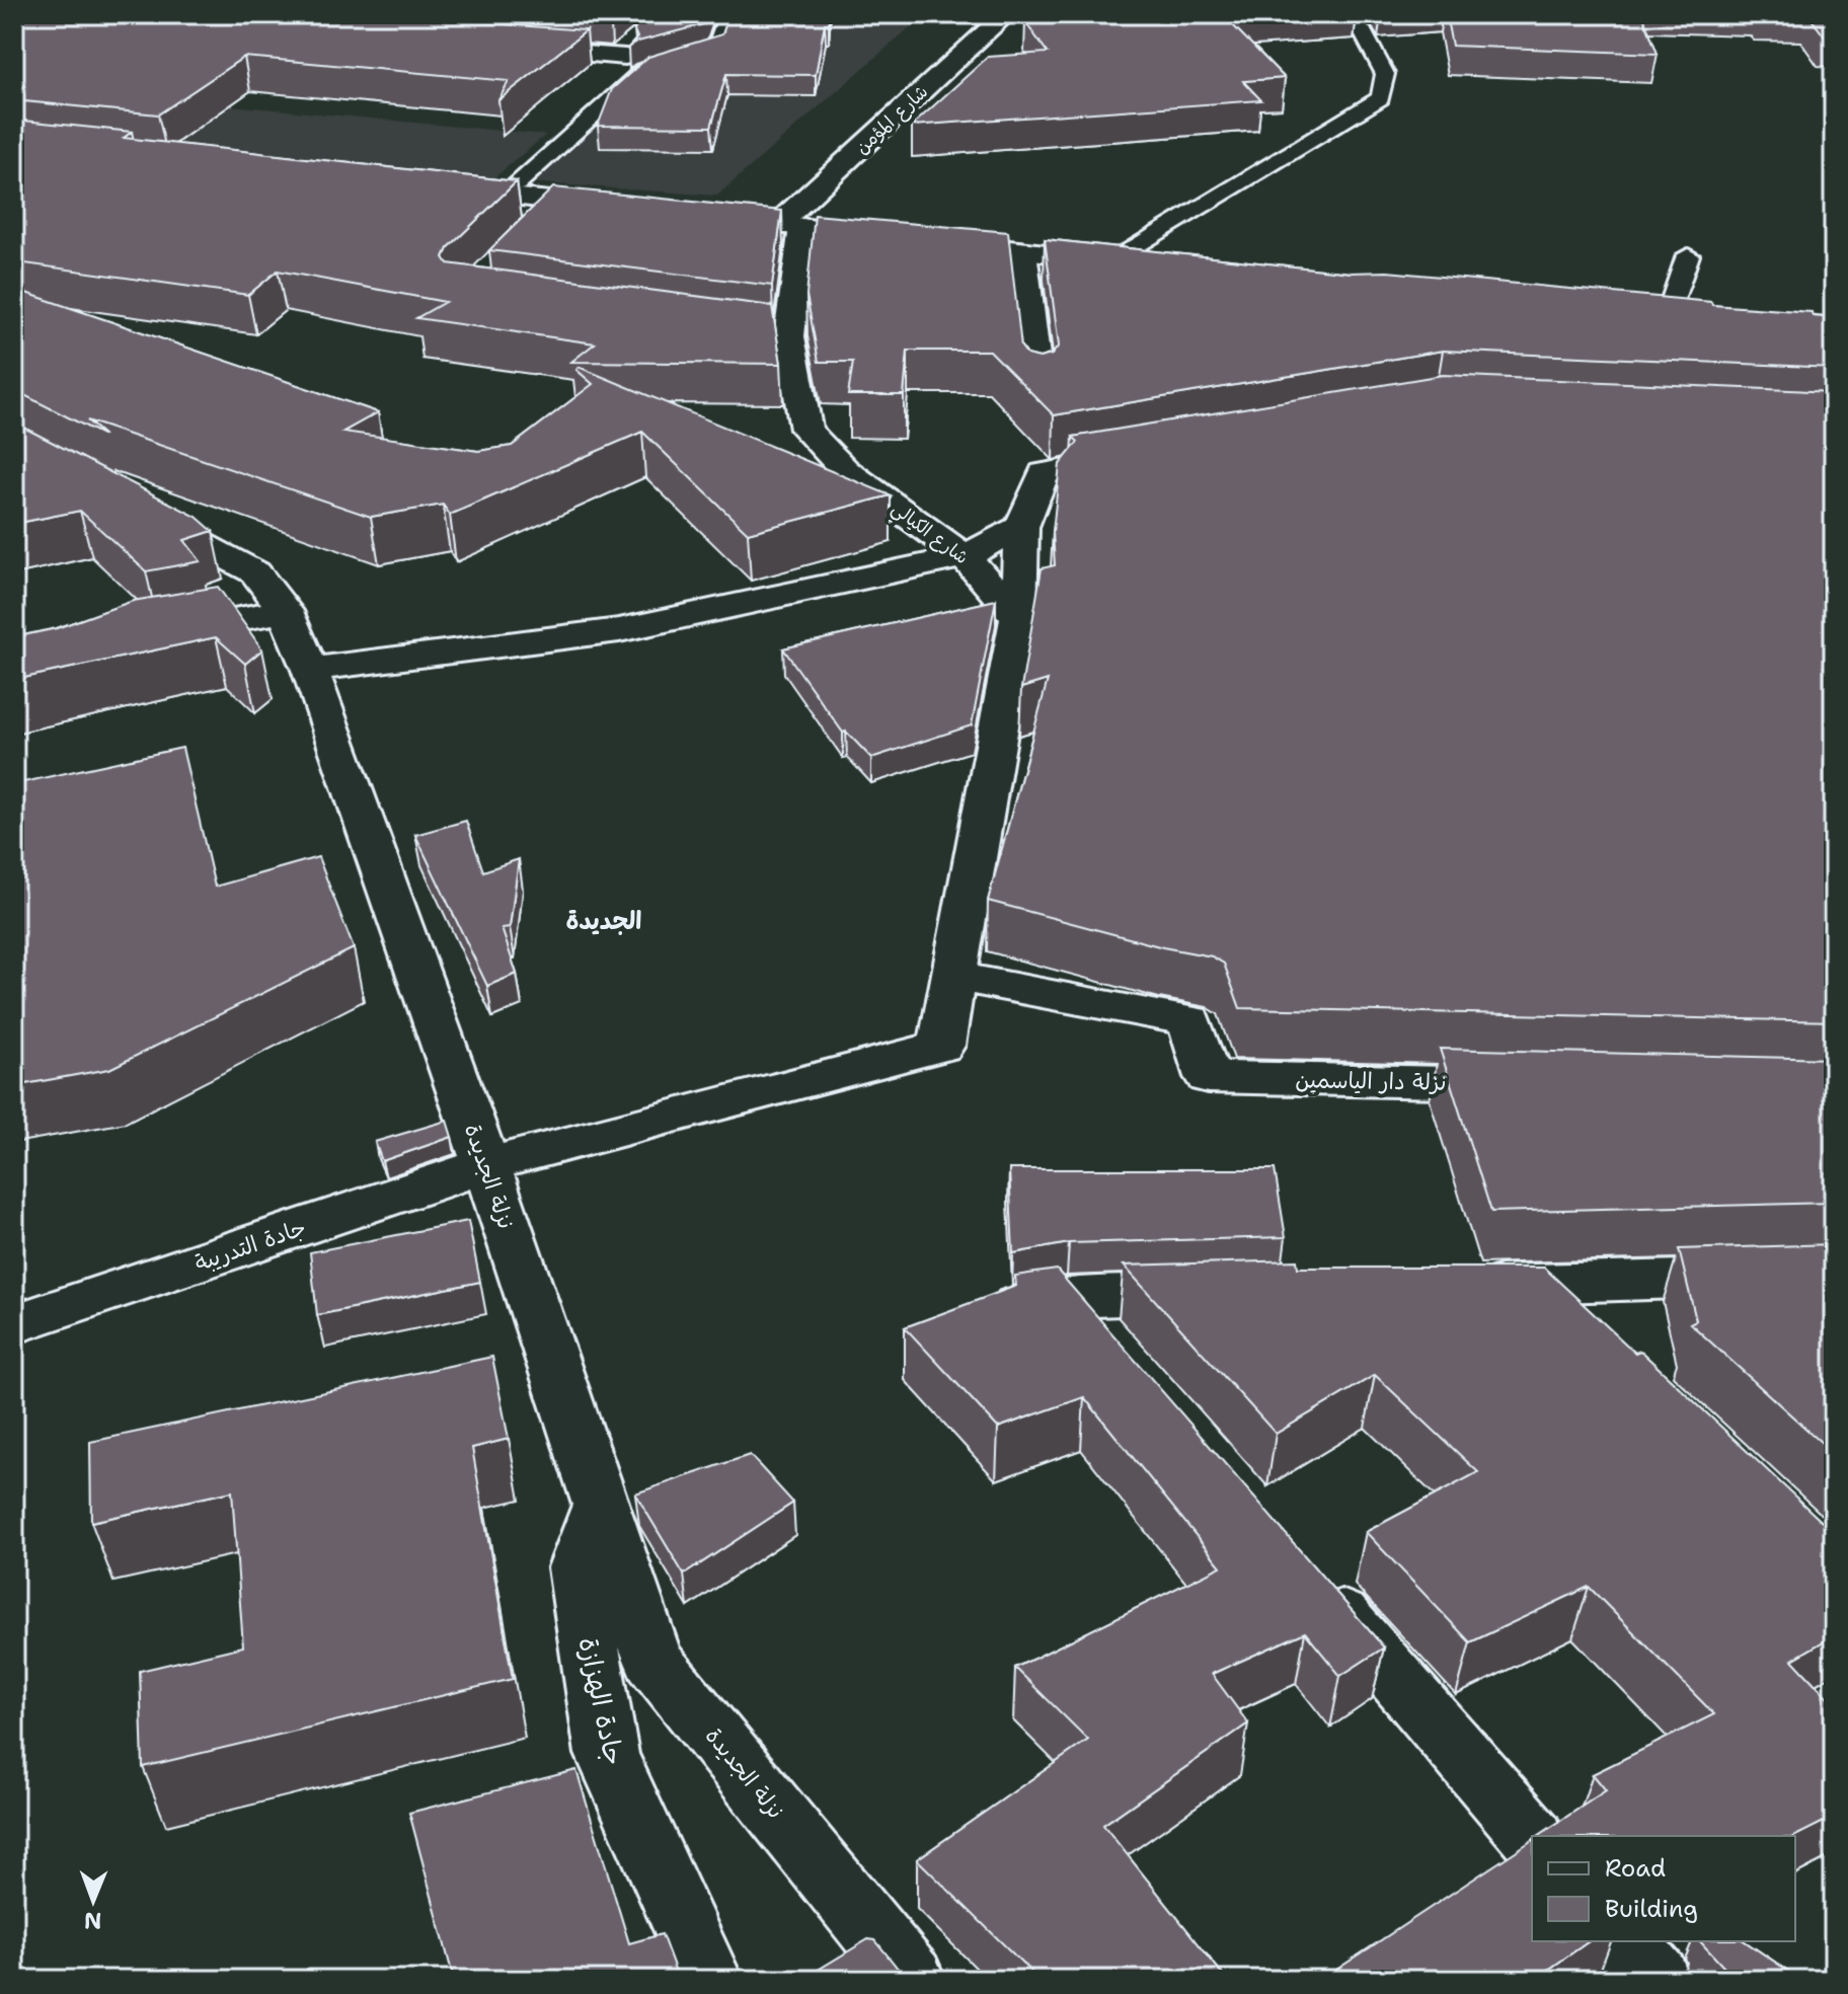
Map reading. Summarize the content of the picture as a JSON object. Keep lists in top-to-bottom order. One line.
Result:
{"streets":{"street":["شارع المؤمن","شارع الكيالي","نزلة دار الياسمين","نزلة الجديدة","جادة التدريبة","جادة الهزازة"]},"crossings":[["شارع المؤمن","شارع الكيالي"],["نزلة دار الياسمين","جادة التدريبة"],["نزلة الجديدة","جادة التدريبة"],["نزلة الجديدة","جادة الهزازة"]],"districts":["الجديدة"],"legend":["Road","Building"],"north":"bottom"}
